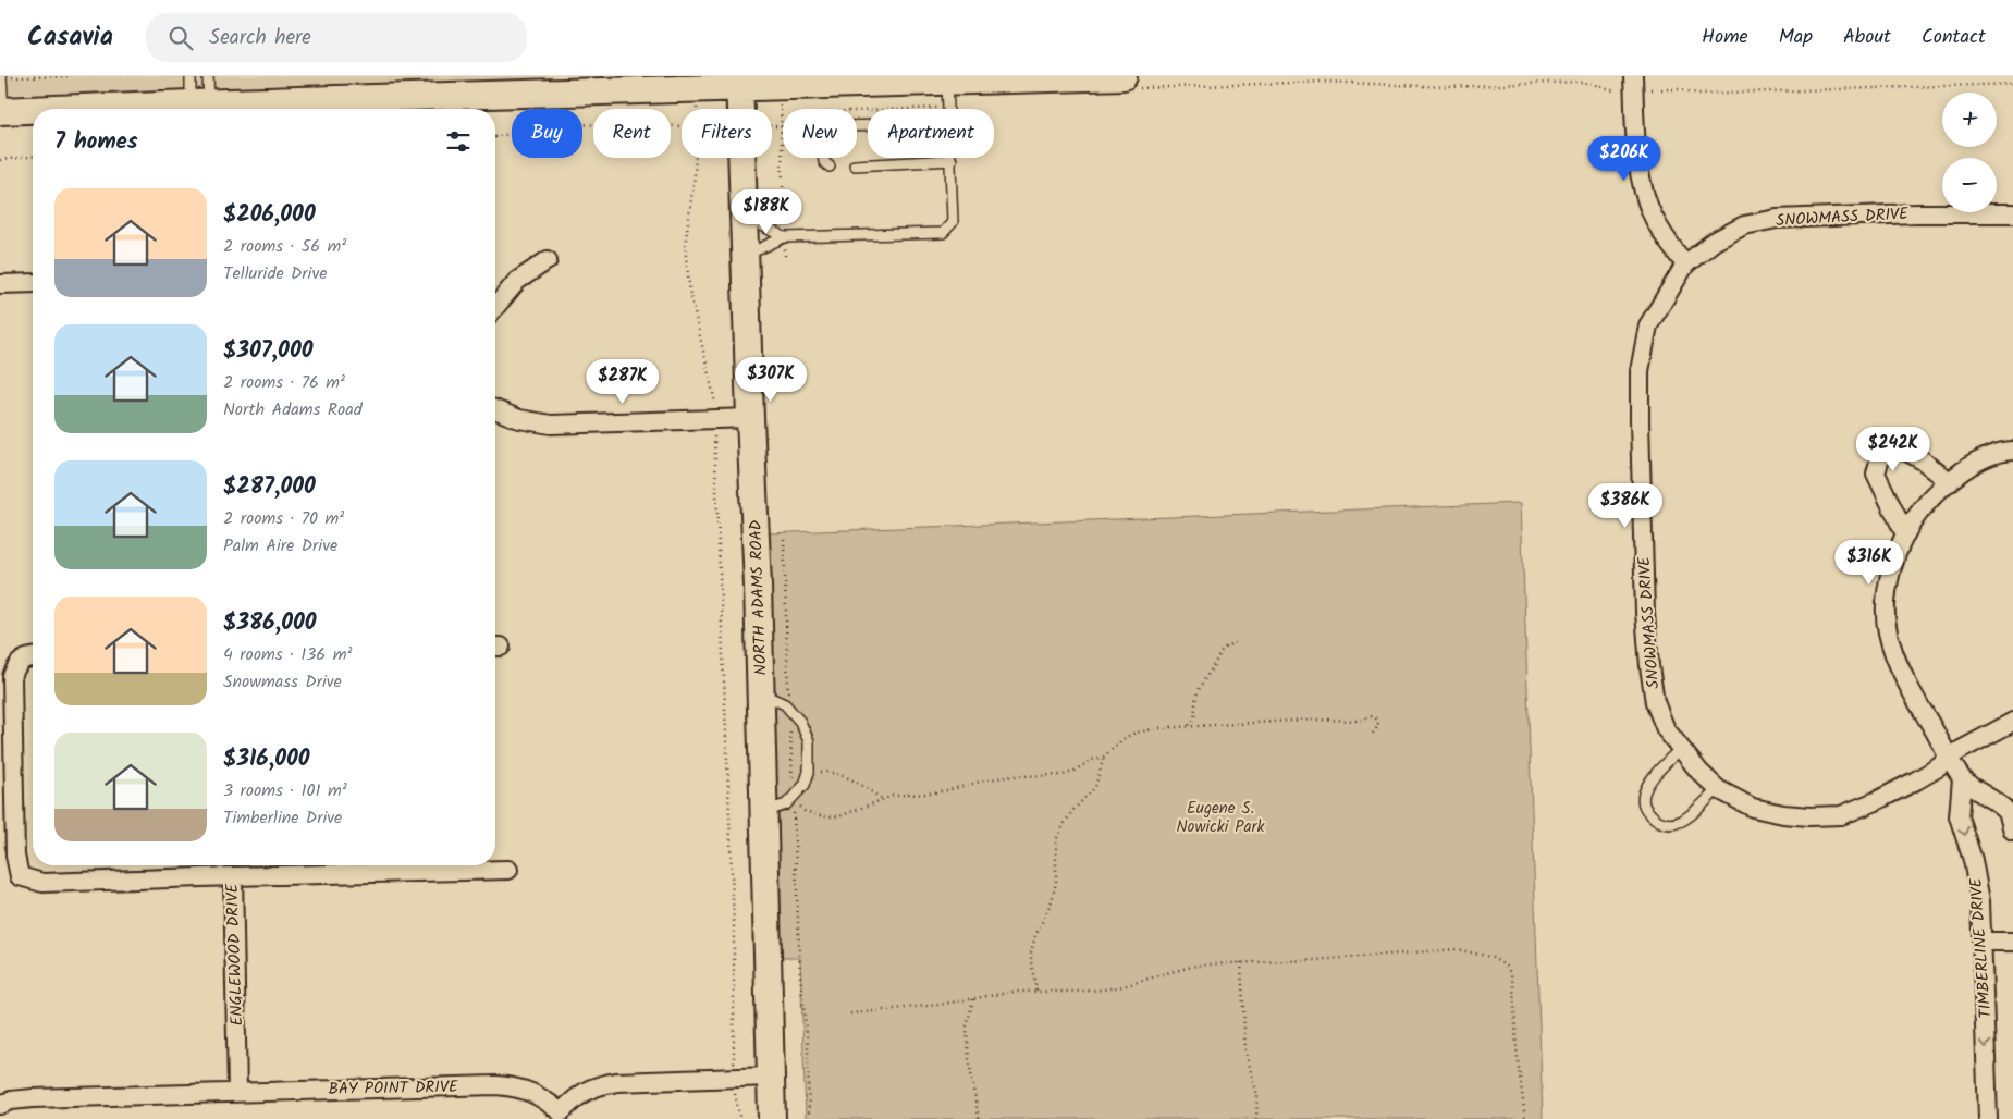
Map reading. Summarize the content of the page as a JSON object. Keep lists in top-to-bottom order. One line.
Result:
{"streets":{"street":["SNOWMASS DRIVE","NORTH ADAMS ROAD","TIMBERLINE DRIVE","ENGLEWOOD DRIVE","BAY POINT DRIVE"]},"crossings":[["NORTH ADAMS ROAD","BAY POINT DRIVE"],["ENGLEWOOD DRIVE","BAY POINT DRIVE"]],"one_way":["TIMBERLINE DRIVE"],"parks":["Eugene S. Nowicki Park"],"page":{"header":"Casavia","search":"Search here","nav":["Home","Map","About","Contact"],"map_buttons":["+","−"],"chip":["Buy","Rent","Filters","New","Apartment"],"heading":"7 homes","price":["$206K","$188K","$307K","$287K","$242K","$386K","$316K"],"list":[{"name":"$206,000","note":"2 rooms · 56 m² · Telluride Drive"},{"name":"$307,000","note":"2 rooms · 76 m² · North Adams Road"},{"name":"$287,000","note":"2 rooms · 70 m² · Palm Aire Drive"},{"name":"$386,000","note":"4 rooms · 136 m² · Snowmass Drive"},{"name":"$316,000","note":"3 rooms · 101 m² · Timberline Drive"}]}}
